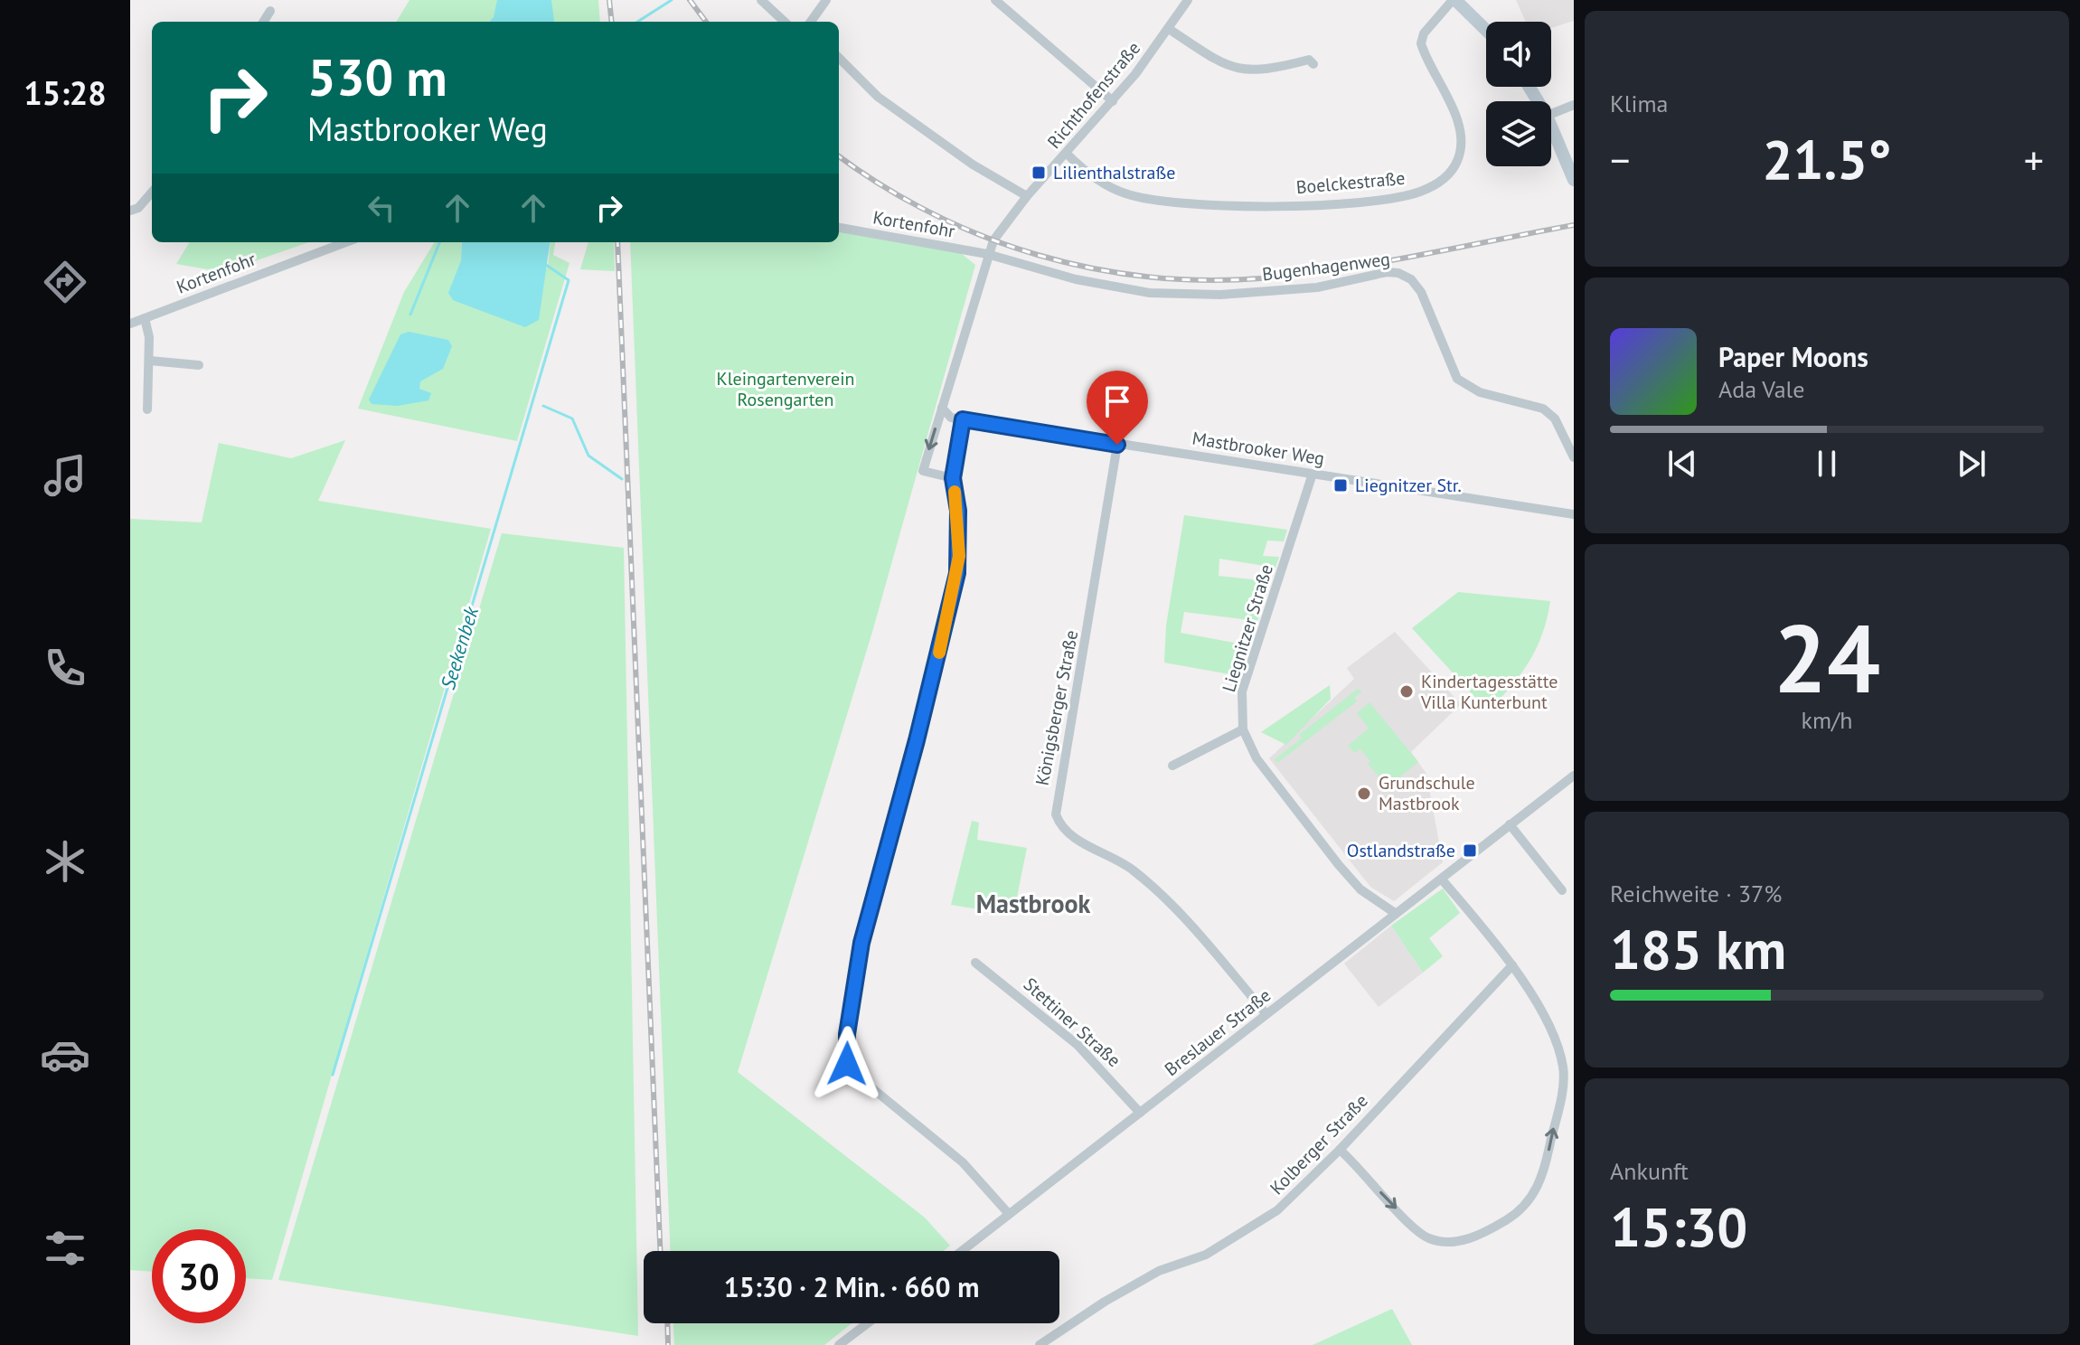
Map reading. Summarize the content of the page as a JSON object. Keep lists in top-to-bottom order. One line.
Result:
{"streets":{"street":["Richthofenstraße","Boelckestraße","Kortenfohr","Bugenhagenweg","Mastbrooker Weg","Liegnitzer Straße","Königsberger Straße","Stettiner Straße","Breslauer Straße","Kolberger Straße"]},"crossings":[["Richthofenstraße","Boelckestraße"],["Richthofenstraße","Kortenfohr"],["Richthofenstraße","Bugenhagenweg"],["Richthofenstraße","Mastbrooker Weg"],["Kortenfohr","Bugenhagenweg"],["Mastbrooker Weg","Liegnitzer Straße"],["Mastbrooker Weg","Königsberger Straße"],["Liegnitzer Straße","Breslauer Straße"],["Königsberger Straße","Breslauer Straße"],["Stettiner Straße","Breslauer Straße"]],"districts":["Mastbrook"],"water":["Seekenbek"],"parks":["Kleingartenverein Rosengarten"],"places":{"transit":["Lilienthalstraße","Liegnitzer Str.","Ostlandstraße"],"other":["Kindertagesstätte Villa Kunterbunt","Grundschule Mastbrook"]},"page":{"tabs":"15:28","tile":["Klima",["24","km/h"],["Reichweite · 37%","185 km"],["Ankunft","15:30"]],"turn":["530 m","Mastbrooker Weg"],"heat":["−","21.5°","+"],"song":["Paper Moons","Ada Vale"],"limit":"30","trip":"15:30 · 2 Min. · 660 m"}}
